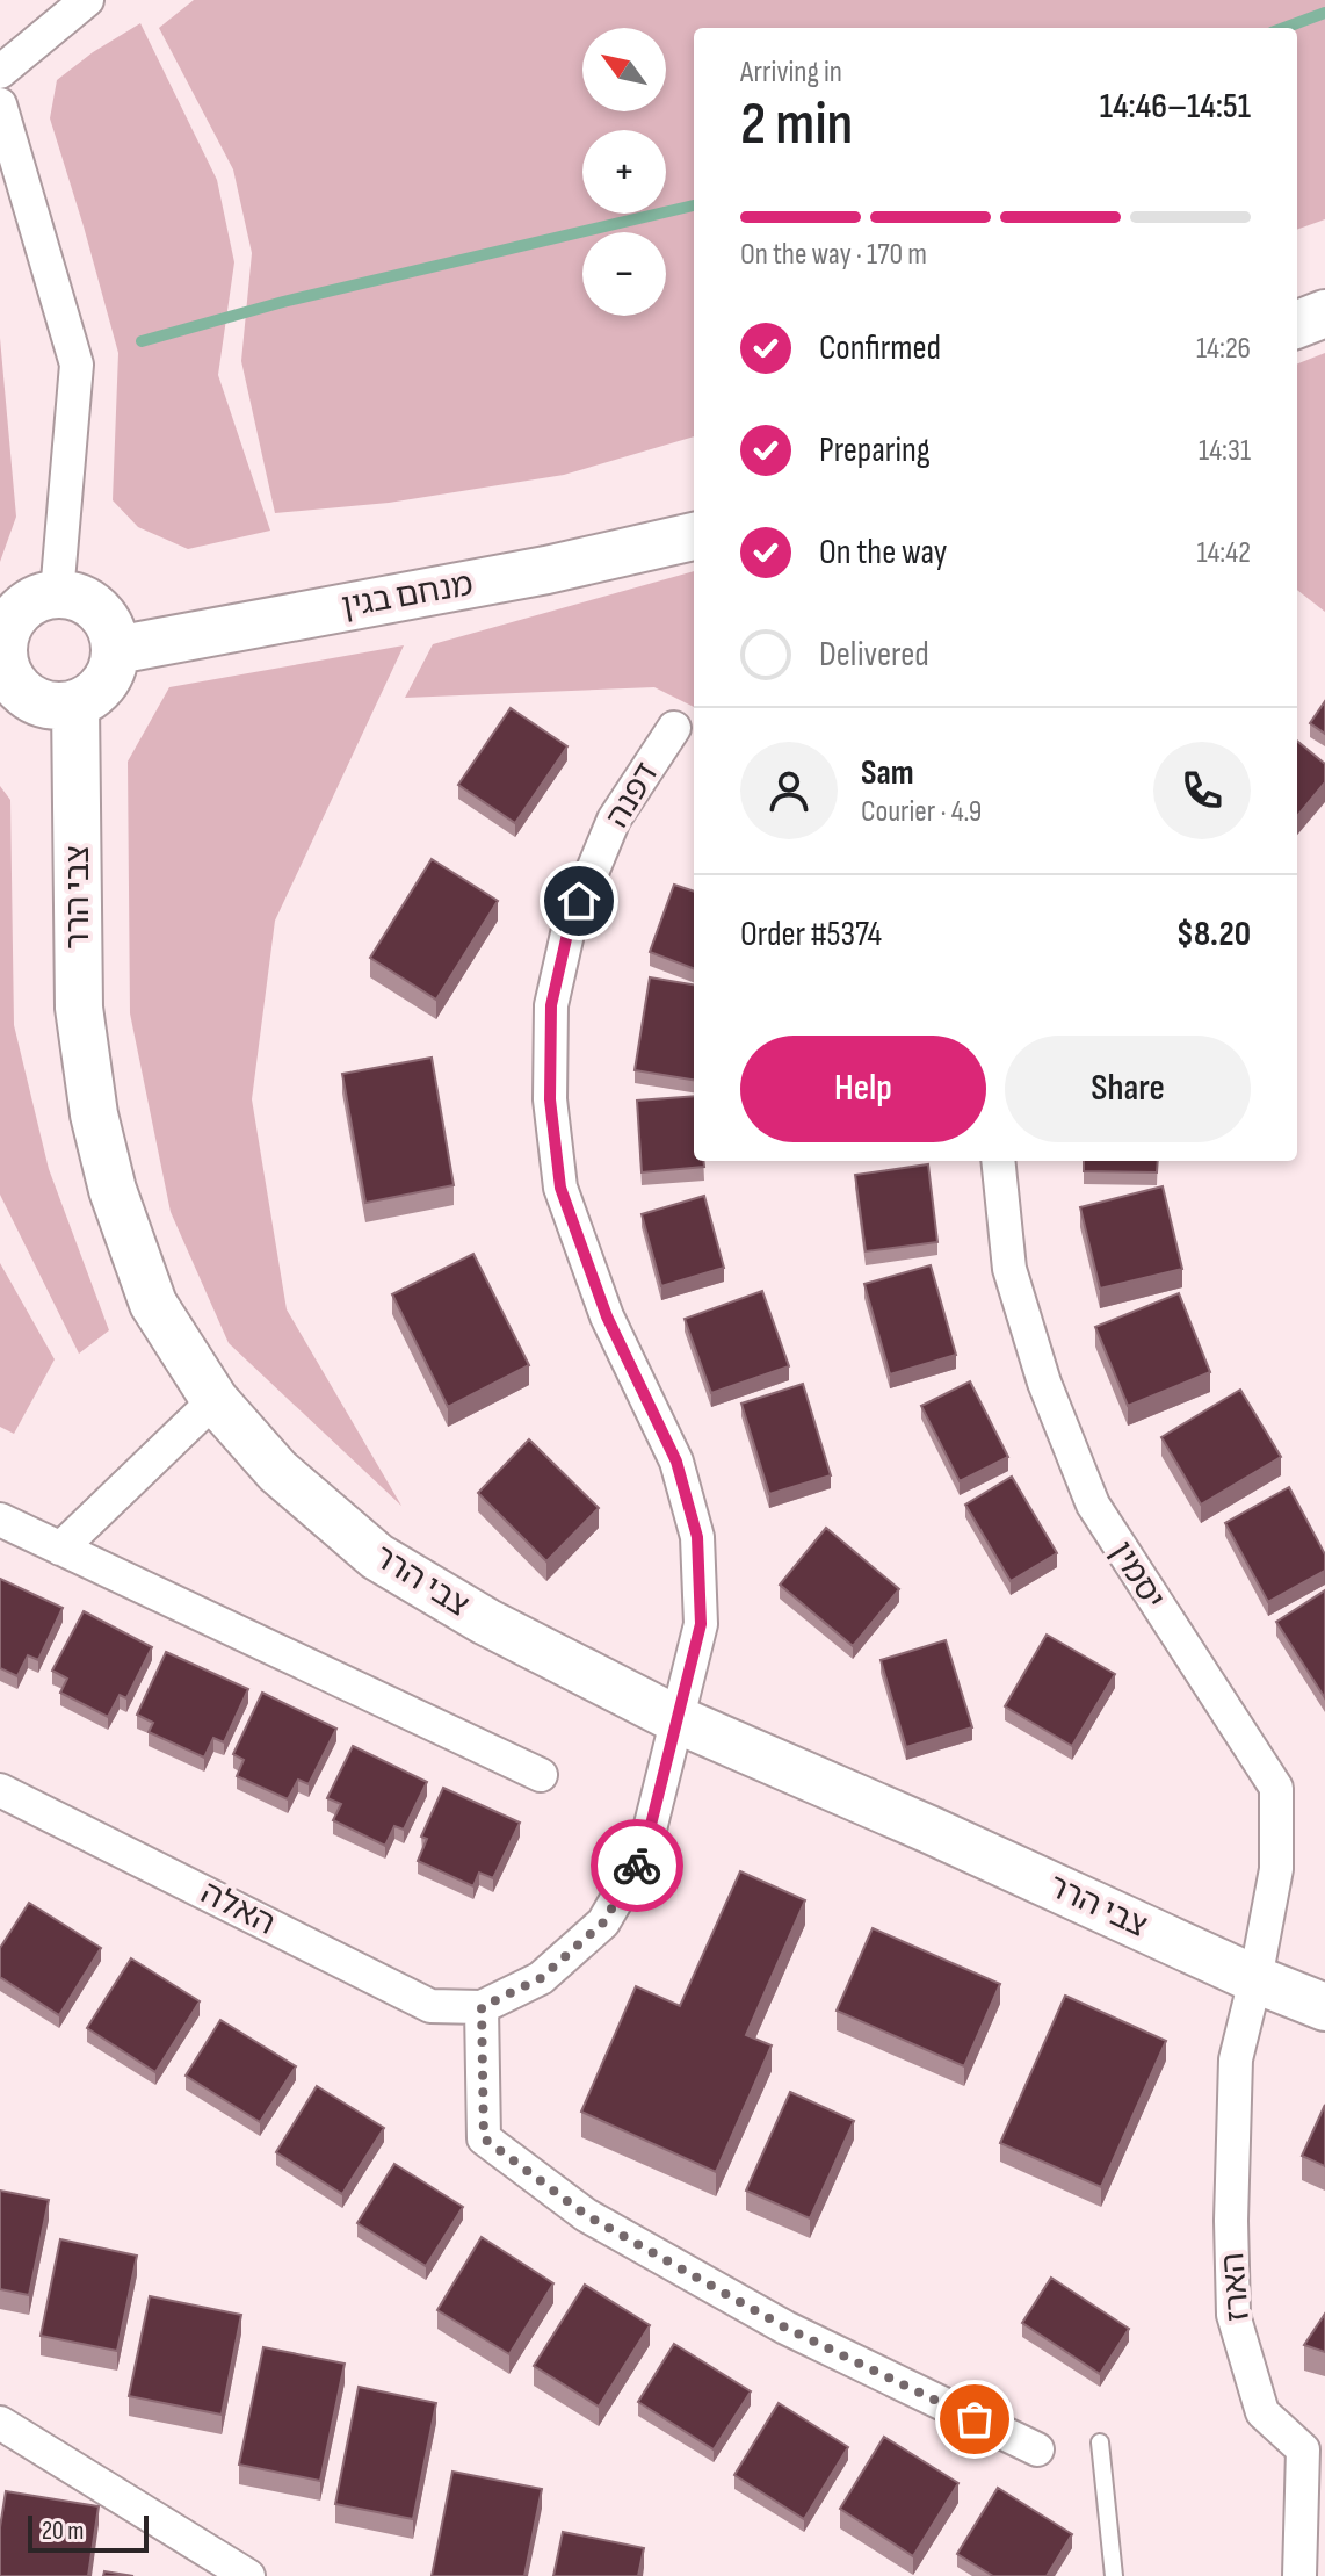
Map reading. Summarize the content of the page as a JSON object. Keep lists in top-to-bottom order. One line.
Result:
{"streets":{"street":["מנחם בגין","דפנה","צבי הרר","יסמין","האלה","הארז"]},"crossings":[["מנחם בגין","צבי הרר"],["דפנה","צבי הרר"],["דפנה","האלה"],["צבי הרר","יסמין"],["צבי הרר","האלה"],["צבי הרר","הארז"],["יסמין","הארז"]],"scale_bar":"20 m","north":"top left","page":{"map_buttons":["+","−"],"heading":["2 min","Arriving in","14:46–14:51"],"panel":["Sam","Courier · 4.9","Order #5374","$8.20"],"bar":"On the way · 170 m","list":[["Confirmed","14:26"],["Preparing","14:31"],["On the way","14:42"],"Delivered"],"buttons":["Help","Share"],"scale":"20 m"}}
